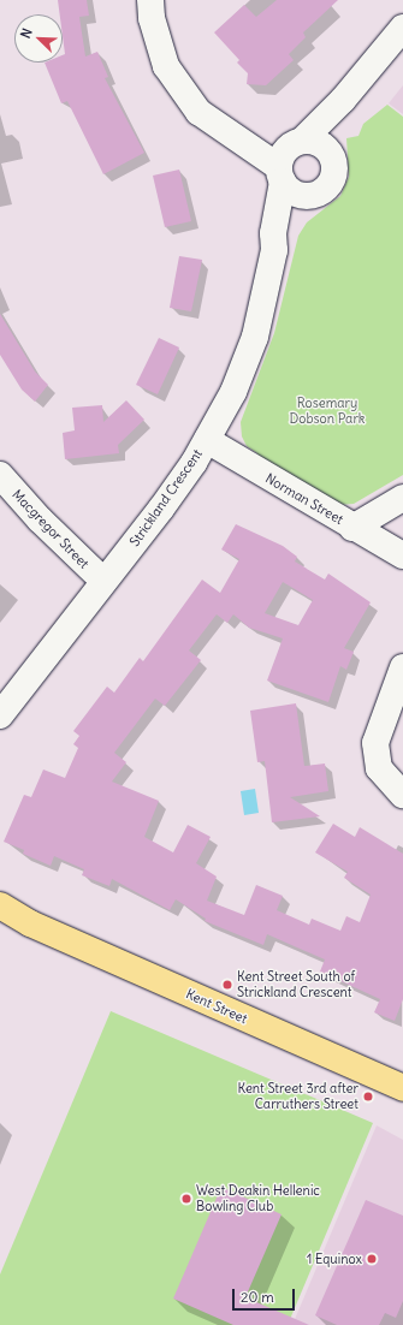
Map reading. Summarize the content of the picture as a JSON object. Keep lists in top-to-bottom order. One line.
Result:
{"streets":{"main road":["Kent Street"],"street":["Strickland Crescent","Norman Street","Macgregor Street"]},"crossings":[["Strickland Crescent","Norman Street"],["Strickland Crescent","Macgregor Street"]],"parks":["Rosemary Dobson Park"],"places":["Kent Street South of Strickland Crescent","Kent Street 3rd after Carruthers Street","West Deakin Hellenic Bowling Club","1 Equinox"],"scale_bar":"20 m","north":"top left"}
